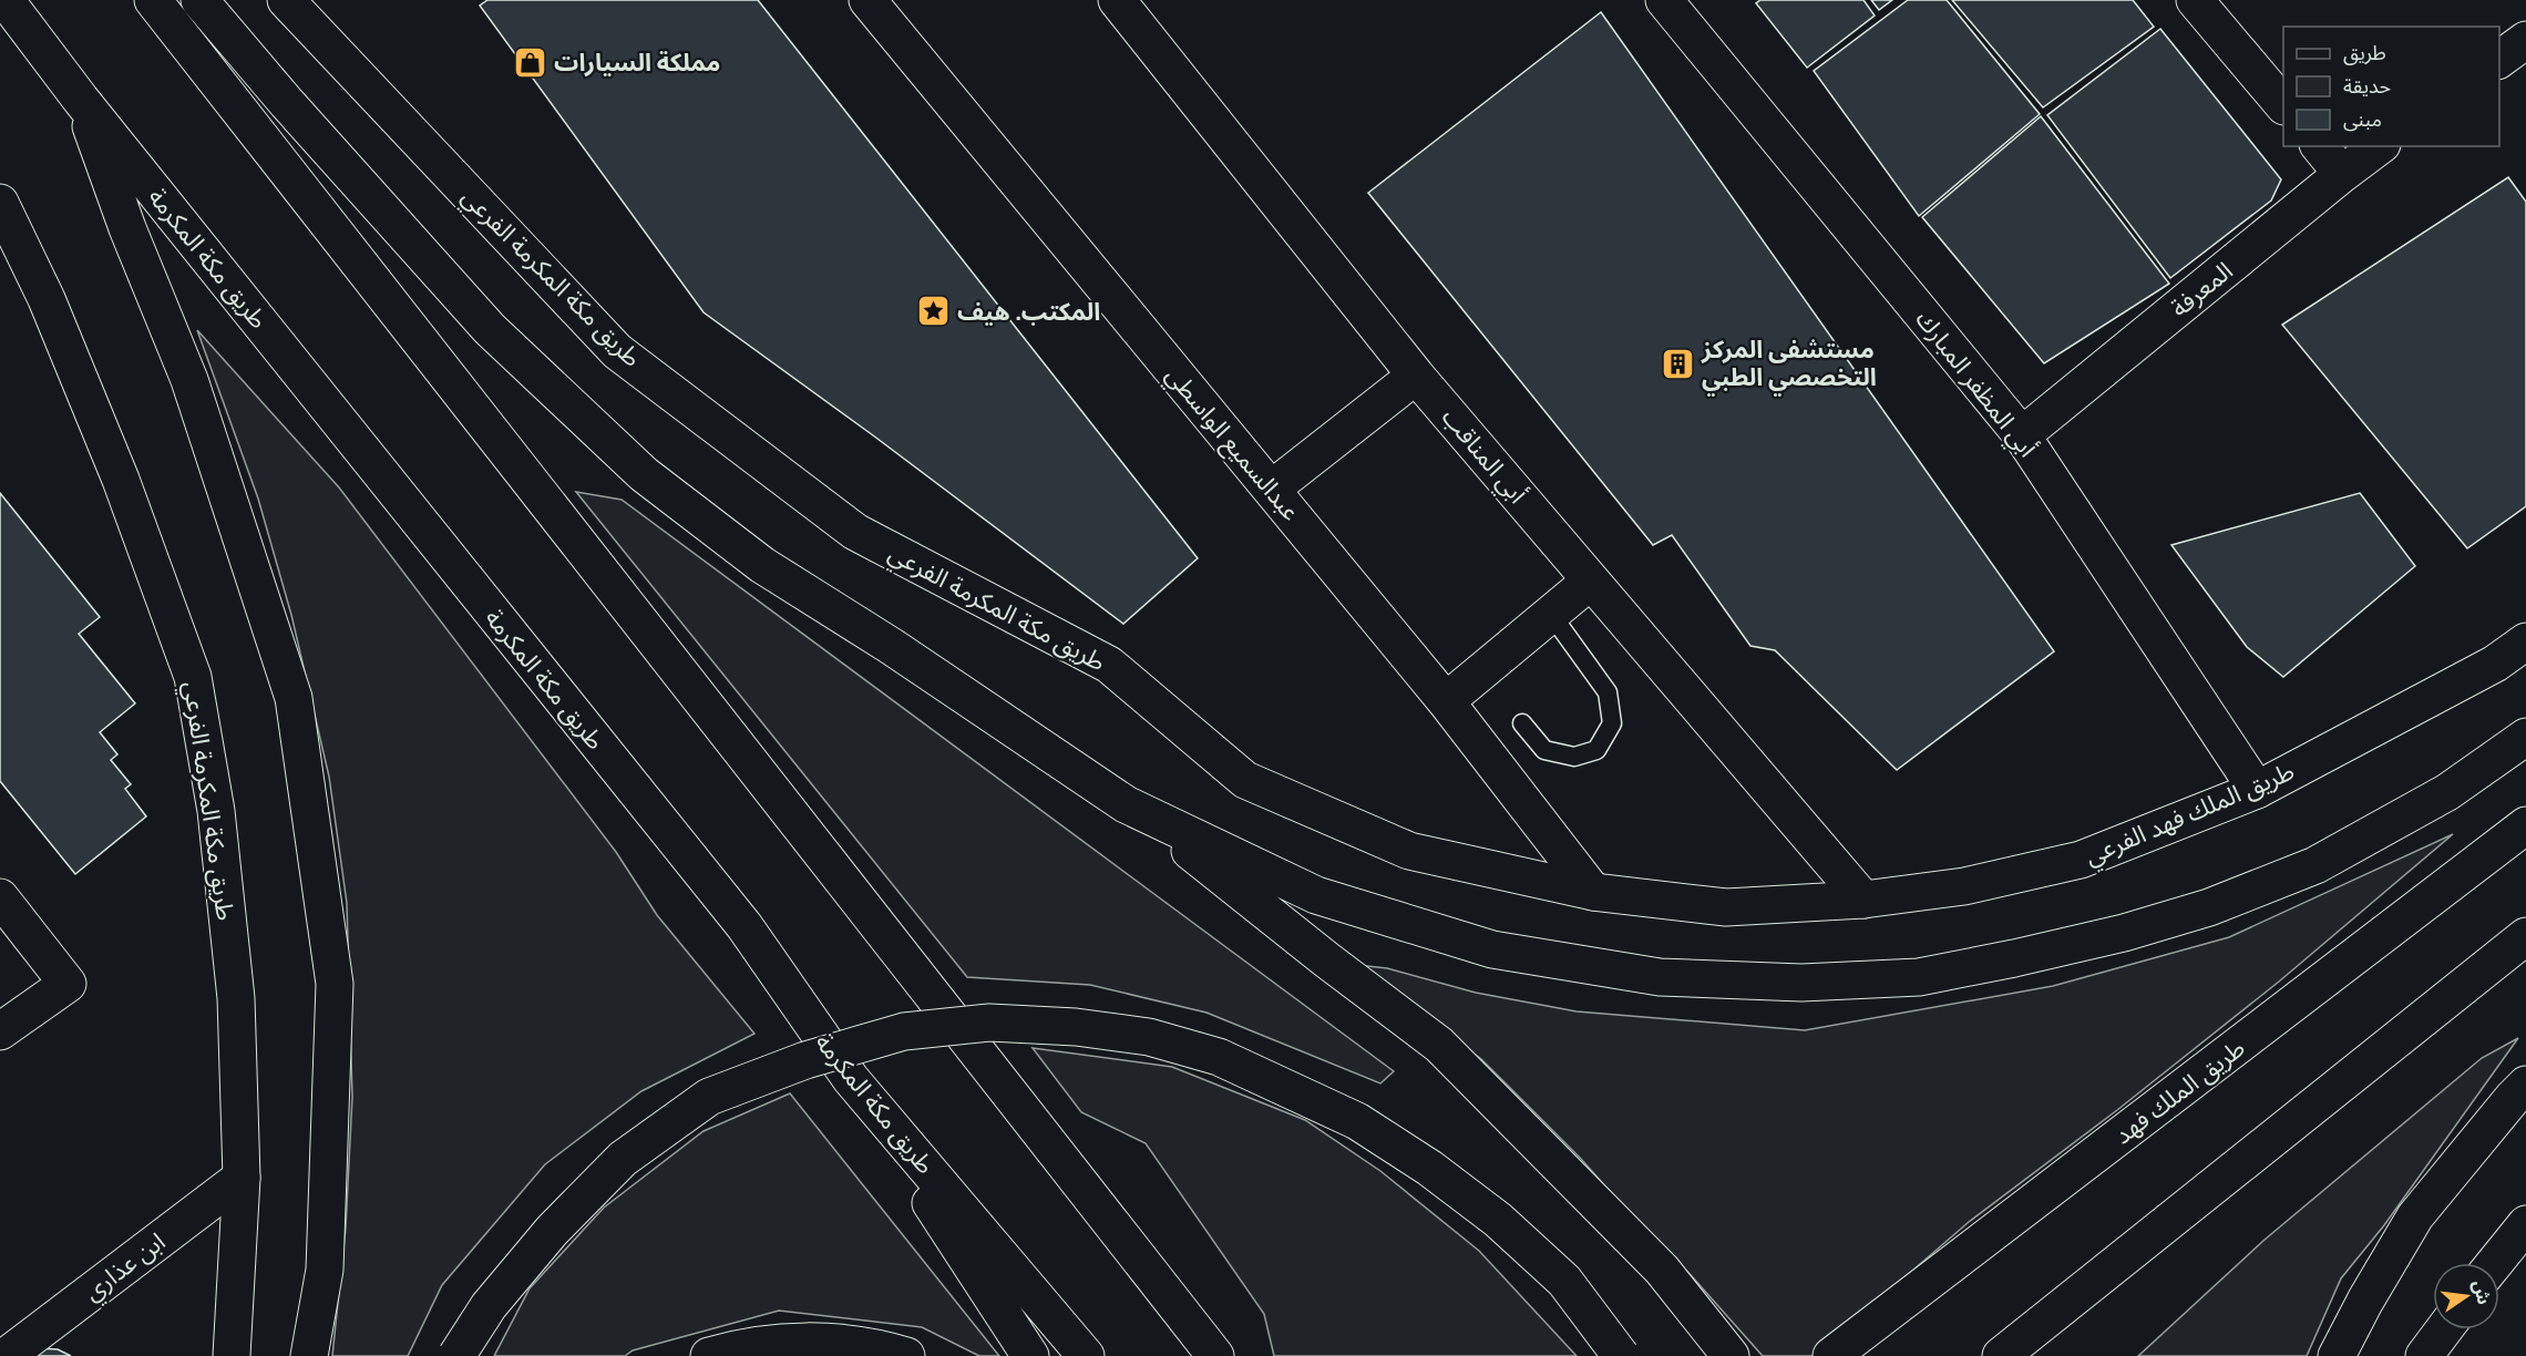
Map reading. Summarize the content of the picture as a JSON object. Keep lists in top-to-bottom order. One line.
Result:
{"streets":{"main road":["طريق مكة المكرمة","طريق مكة المكرمة الفرعي","المعرفة","أبي المظفر المبارك","عبدالسميع الواسطي","أبي المناقب","طريق الملك فهد الفرعي","طريق الملك فهد","ابن عذاري"]},"crossings":[["طريق مكة المكرمة الفرعي","عبدالسميع الواسطي"],["طريق مكة المكرمة الفرعي","أبي المناقب"],["طريق مكة المكرمة الفرعي","طريق الملك فهد الفرعي"],["طريق مكة المكرمة الفرعي","ابن عذاري"],["المعرفة","أبي المظفر المبارك"],["أبي المظفر المبارك","طريق الملك فهد الفرعي"],["أبي المناقب","طريق الملك فهد الفرعي"]],"places":{"shop":["مملكة السيارات"],"place":["المكتب. هيف"],"building":["مستشفى المركز التخصصي الطبي"]},"legend":["طريق","حديقة","مبنى"],"north":"right"}
